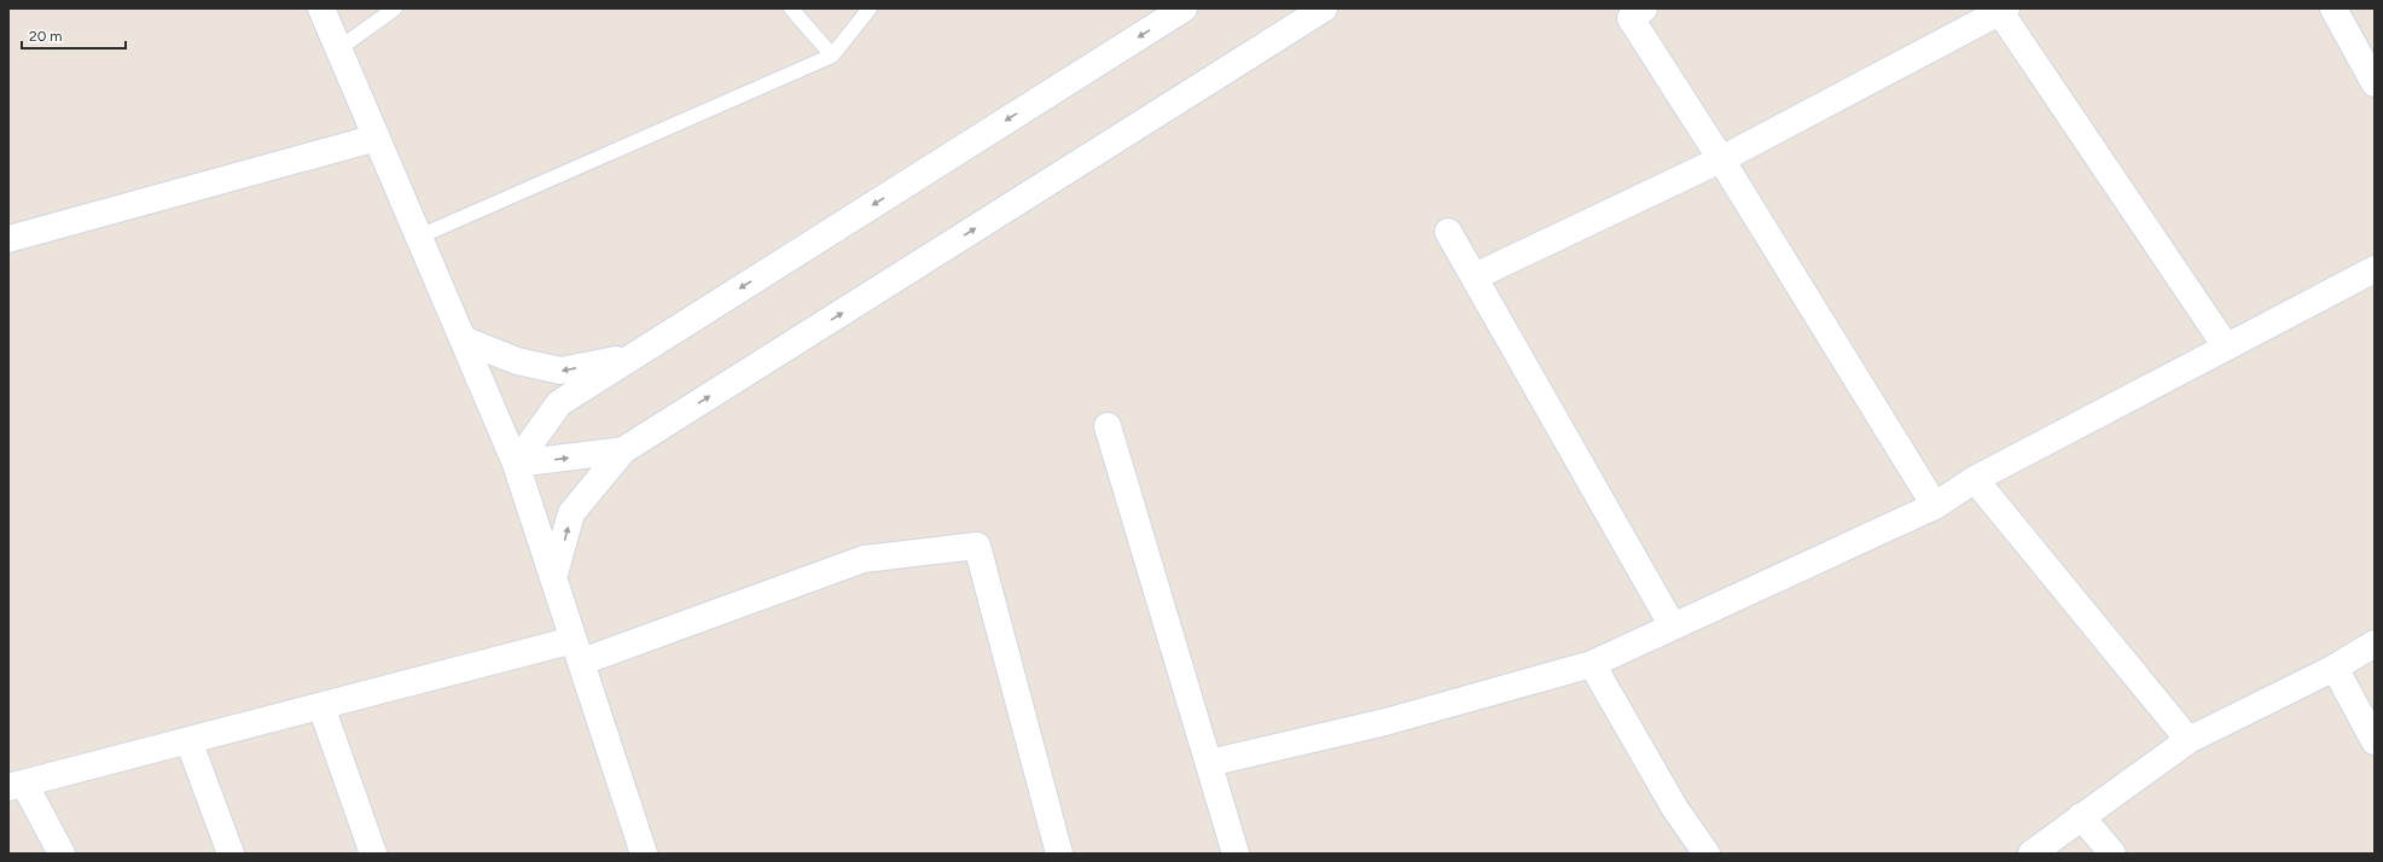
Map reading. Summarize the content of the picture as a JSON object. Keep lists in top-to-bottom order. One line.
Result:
{"scale_bar":"20 m"}
